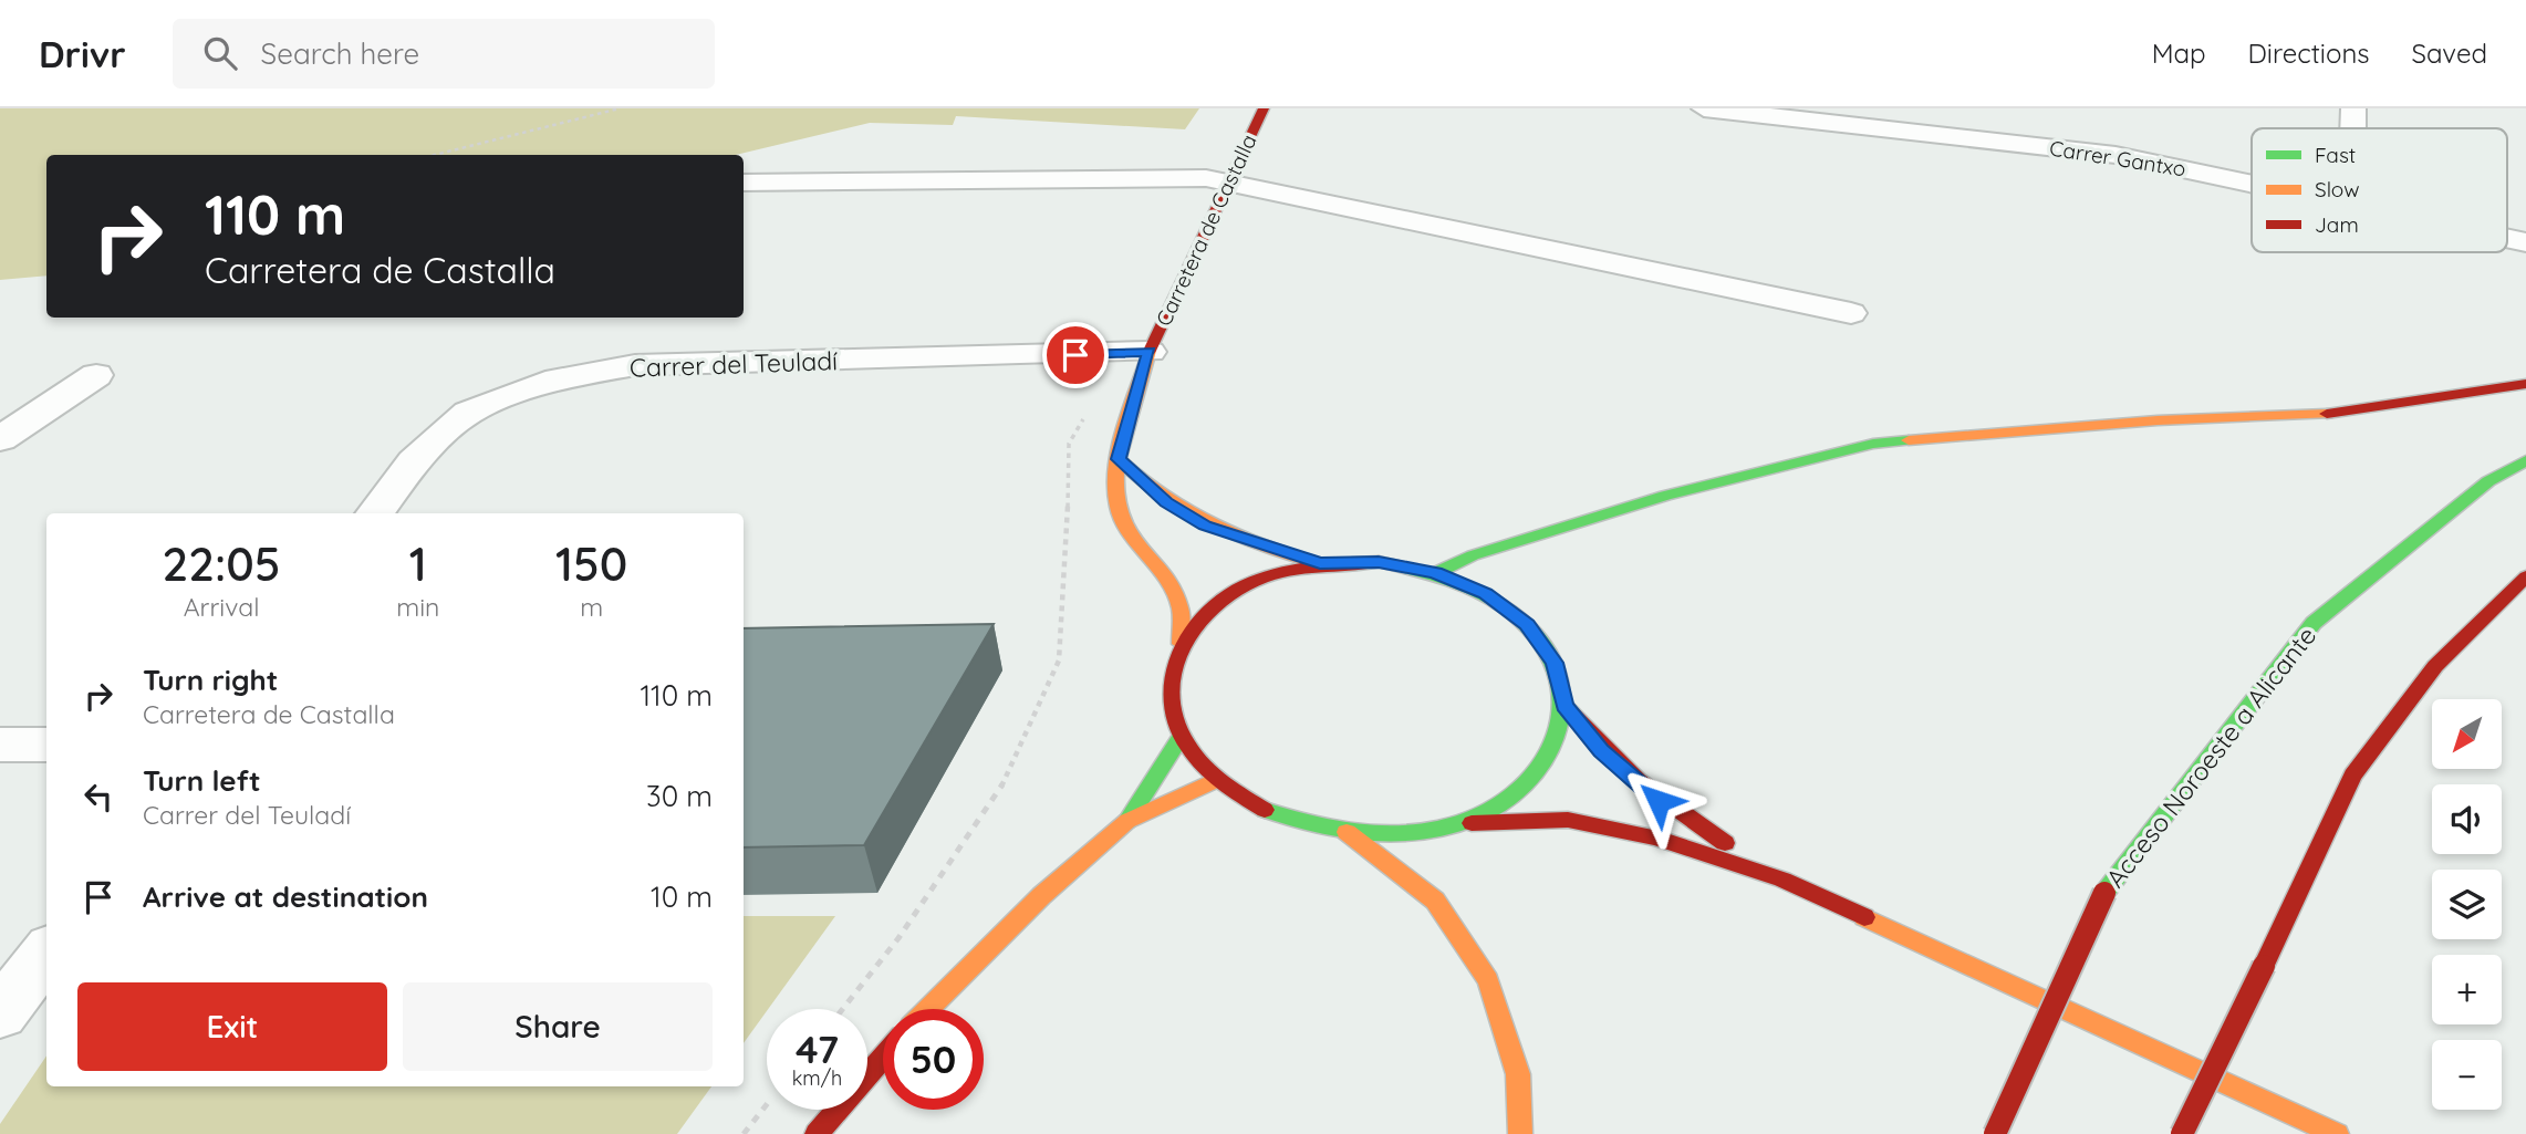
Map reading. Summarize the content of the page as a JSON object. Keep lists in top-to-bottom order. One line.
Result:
{"streets":{"main road":["Carretera de Castalla","Acceso Noroeste a Alicante"],"street":["Carrer Gantxo","Carrer del Teuladí"]},"crossings":[["Carretera de Castalla","Carrer del Teuladí"]],"legend":["Fast","Slow","Jam"],"north":"bottom left","page":{"header":"Drivr","search":"Search here","nav":["Map","Directions","Saved"],"turn":["110 m","Carretera de Castalla"],"eta":["22:05","Arrival","1","min","150","m"],"list":[{"name":"Turn right","note":"Carretera de Castalla","value":"110 m"},{"name":"Turn left","note":"Carrer del Teuladí","value":"30 m"},{"name":"Arrive at destination","value":"10 m"}],"map_buttons":["+","−"],"buttons":["Exit","Share"],"speed":"47 km/h","limit":"50"}}
